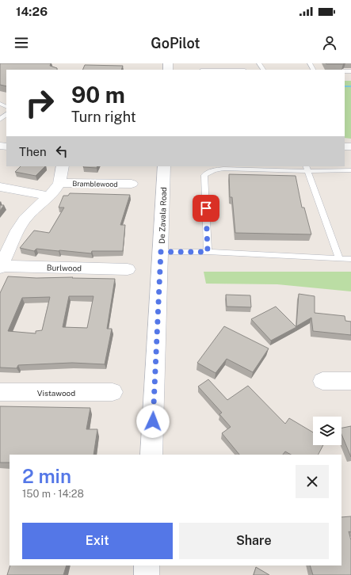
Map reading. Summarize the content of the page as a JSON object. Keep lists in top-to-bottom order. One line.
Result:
{"streets":{"street":["Bramblewood","De Zavala Road","Burlwood","Vistawood"]},"page":{"status":"14:26","header":"GoPilot","turn":["90 m","Turn right"],"then":"Then","heading":["2 min","150 m · 14:28"],"buttons":["Exit","Share"]}}
